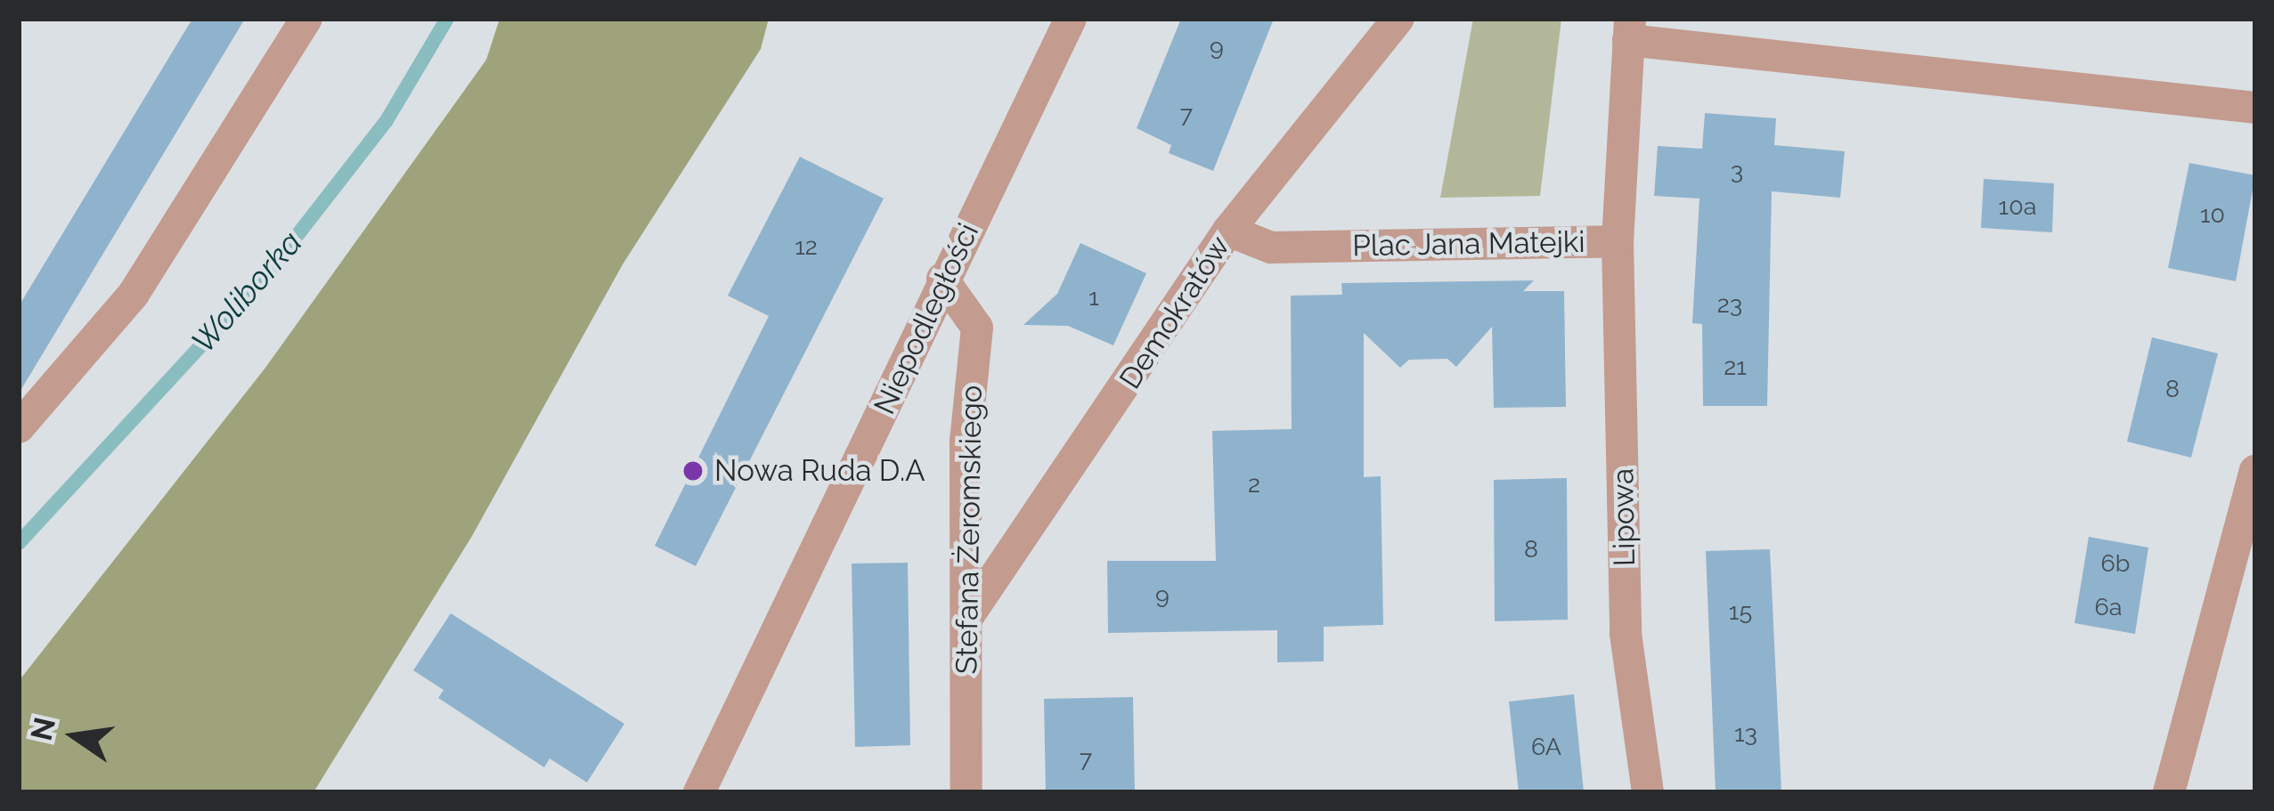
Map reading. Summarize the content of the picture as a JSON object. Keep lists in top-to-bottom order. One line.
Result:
{"streets":{"street":["Plac Jana Matejki","Demokratów","Niepodległości","Lipowa","Stefana Żeromskiego"]},"crossings":[["Plac Jana Matejki","Demokratów"],["Plac Jana Matejki","Lipowa"],["Demokratów","Stefana Żeromskiego"],["Niepodległości","Stefana Żeromskiego"]],"water":["Woliborka"],"places":["Nowa Ruda D.A"],"house_numbers":["9","7","3","10a","10","12","1","23","21","8","2","8","6b","9","6a","15","13","6A","7"],"north":"left"}
